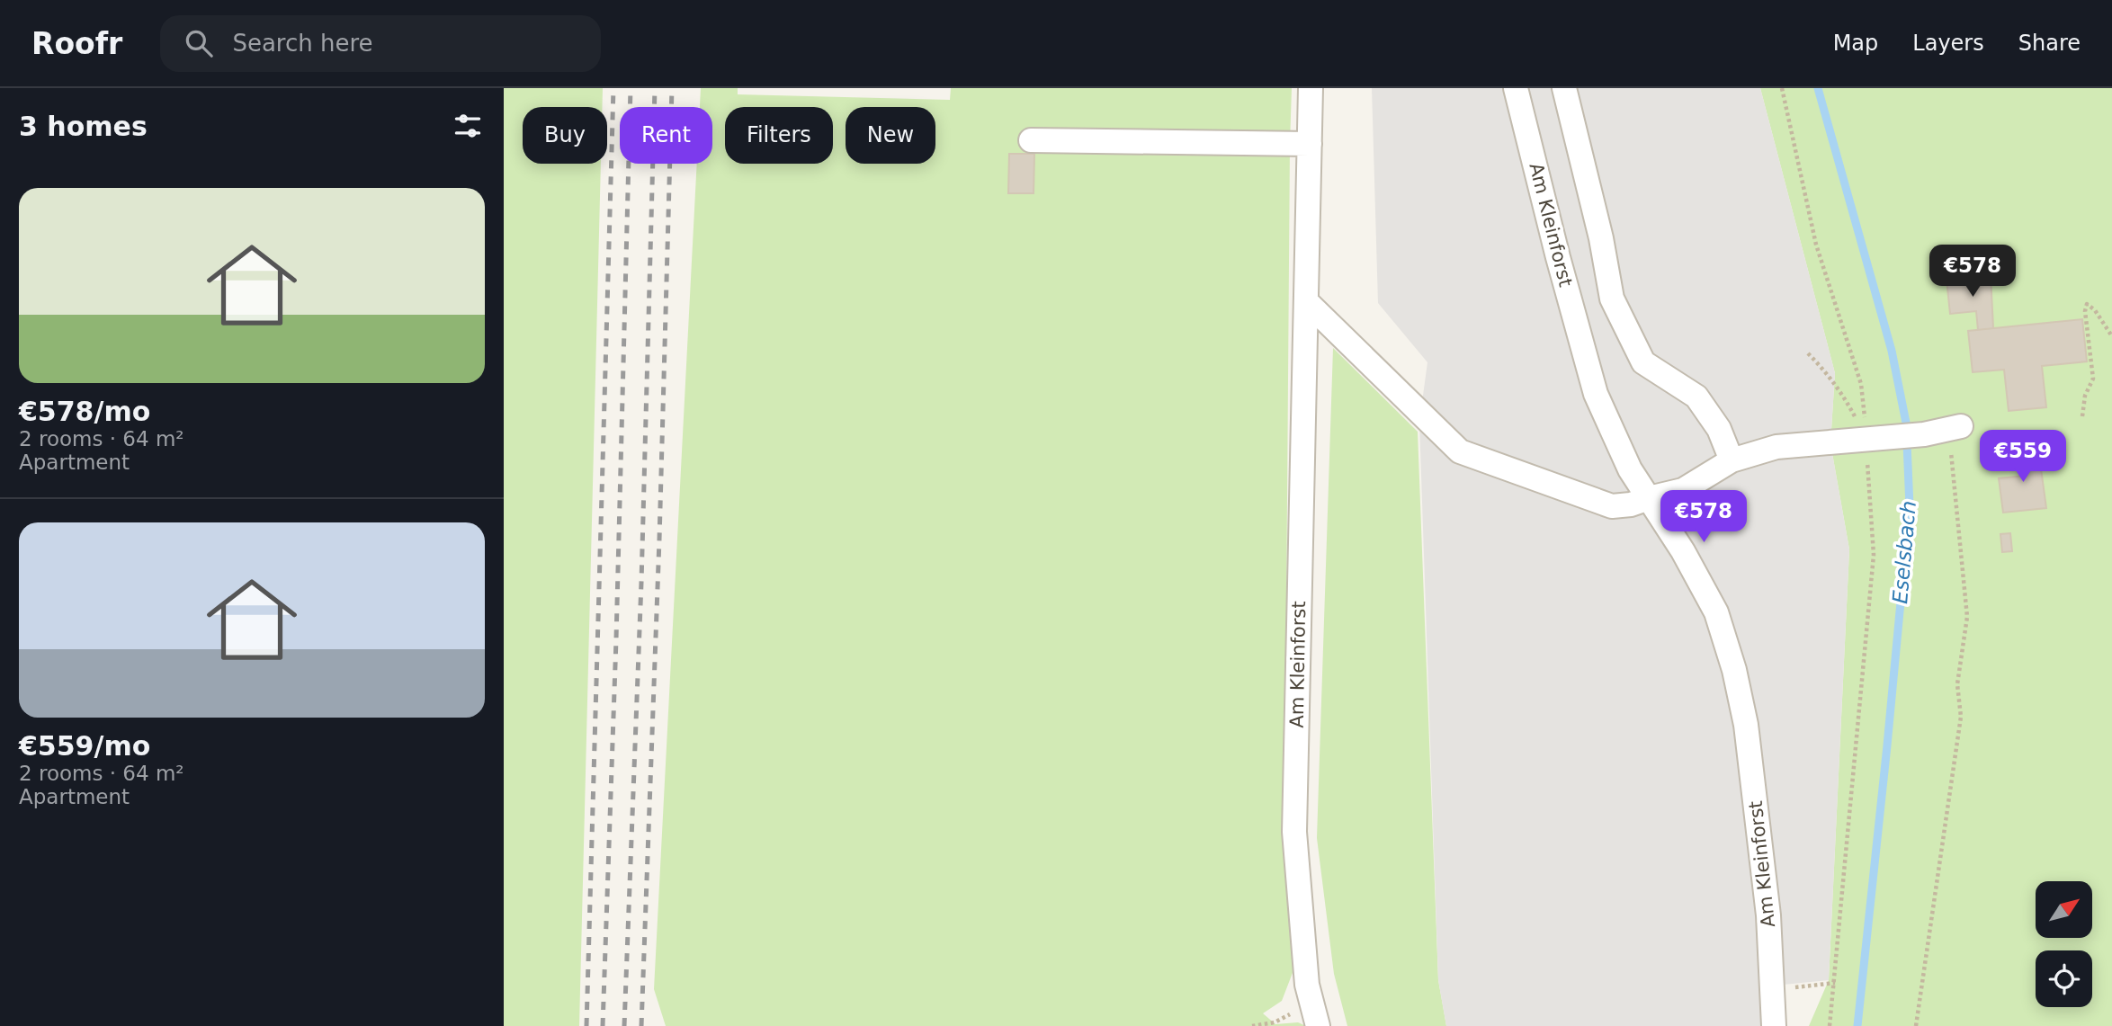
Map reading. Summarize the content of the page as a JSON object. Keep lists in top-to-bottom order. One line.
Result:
{"streets":{"street":["Am Kleinforst"]},"water":["Eselsbach"],"north":"top right","page":{"header":"Roofr","search":"Search here","nav":["Map","Layers","Share"],"heading":"3 homes","chip":["Buy","Rent","Filters","New"],"list":[{"name":"€578/mo","note":"2 rooms · 64 m² · Apartment"},{"name":"€559/mo","note":"2 rooms · 64 m² · Apartment"}],"price":["€578","€559","€578"]}}
